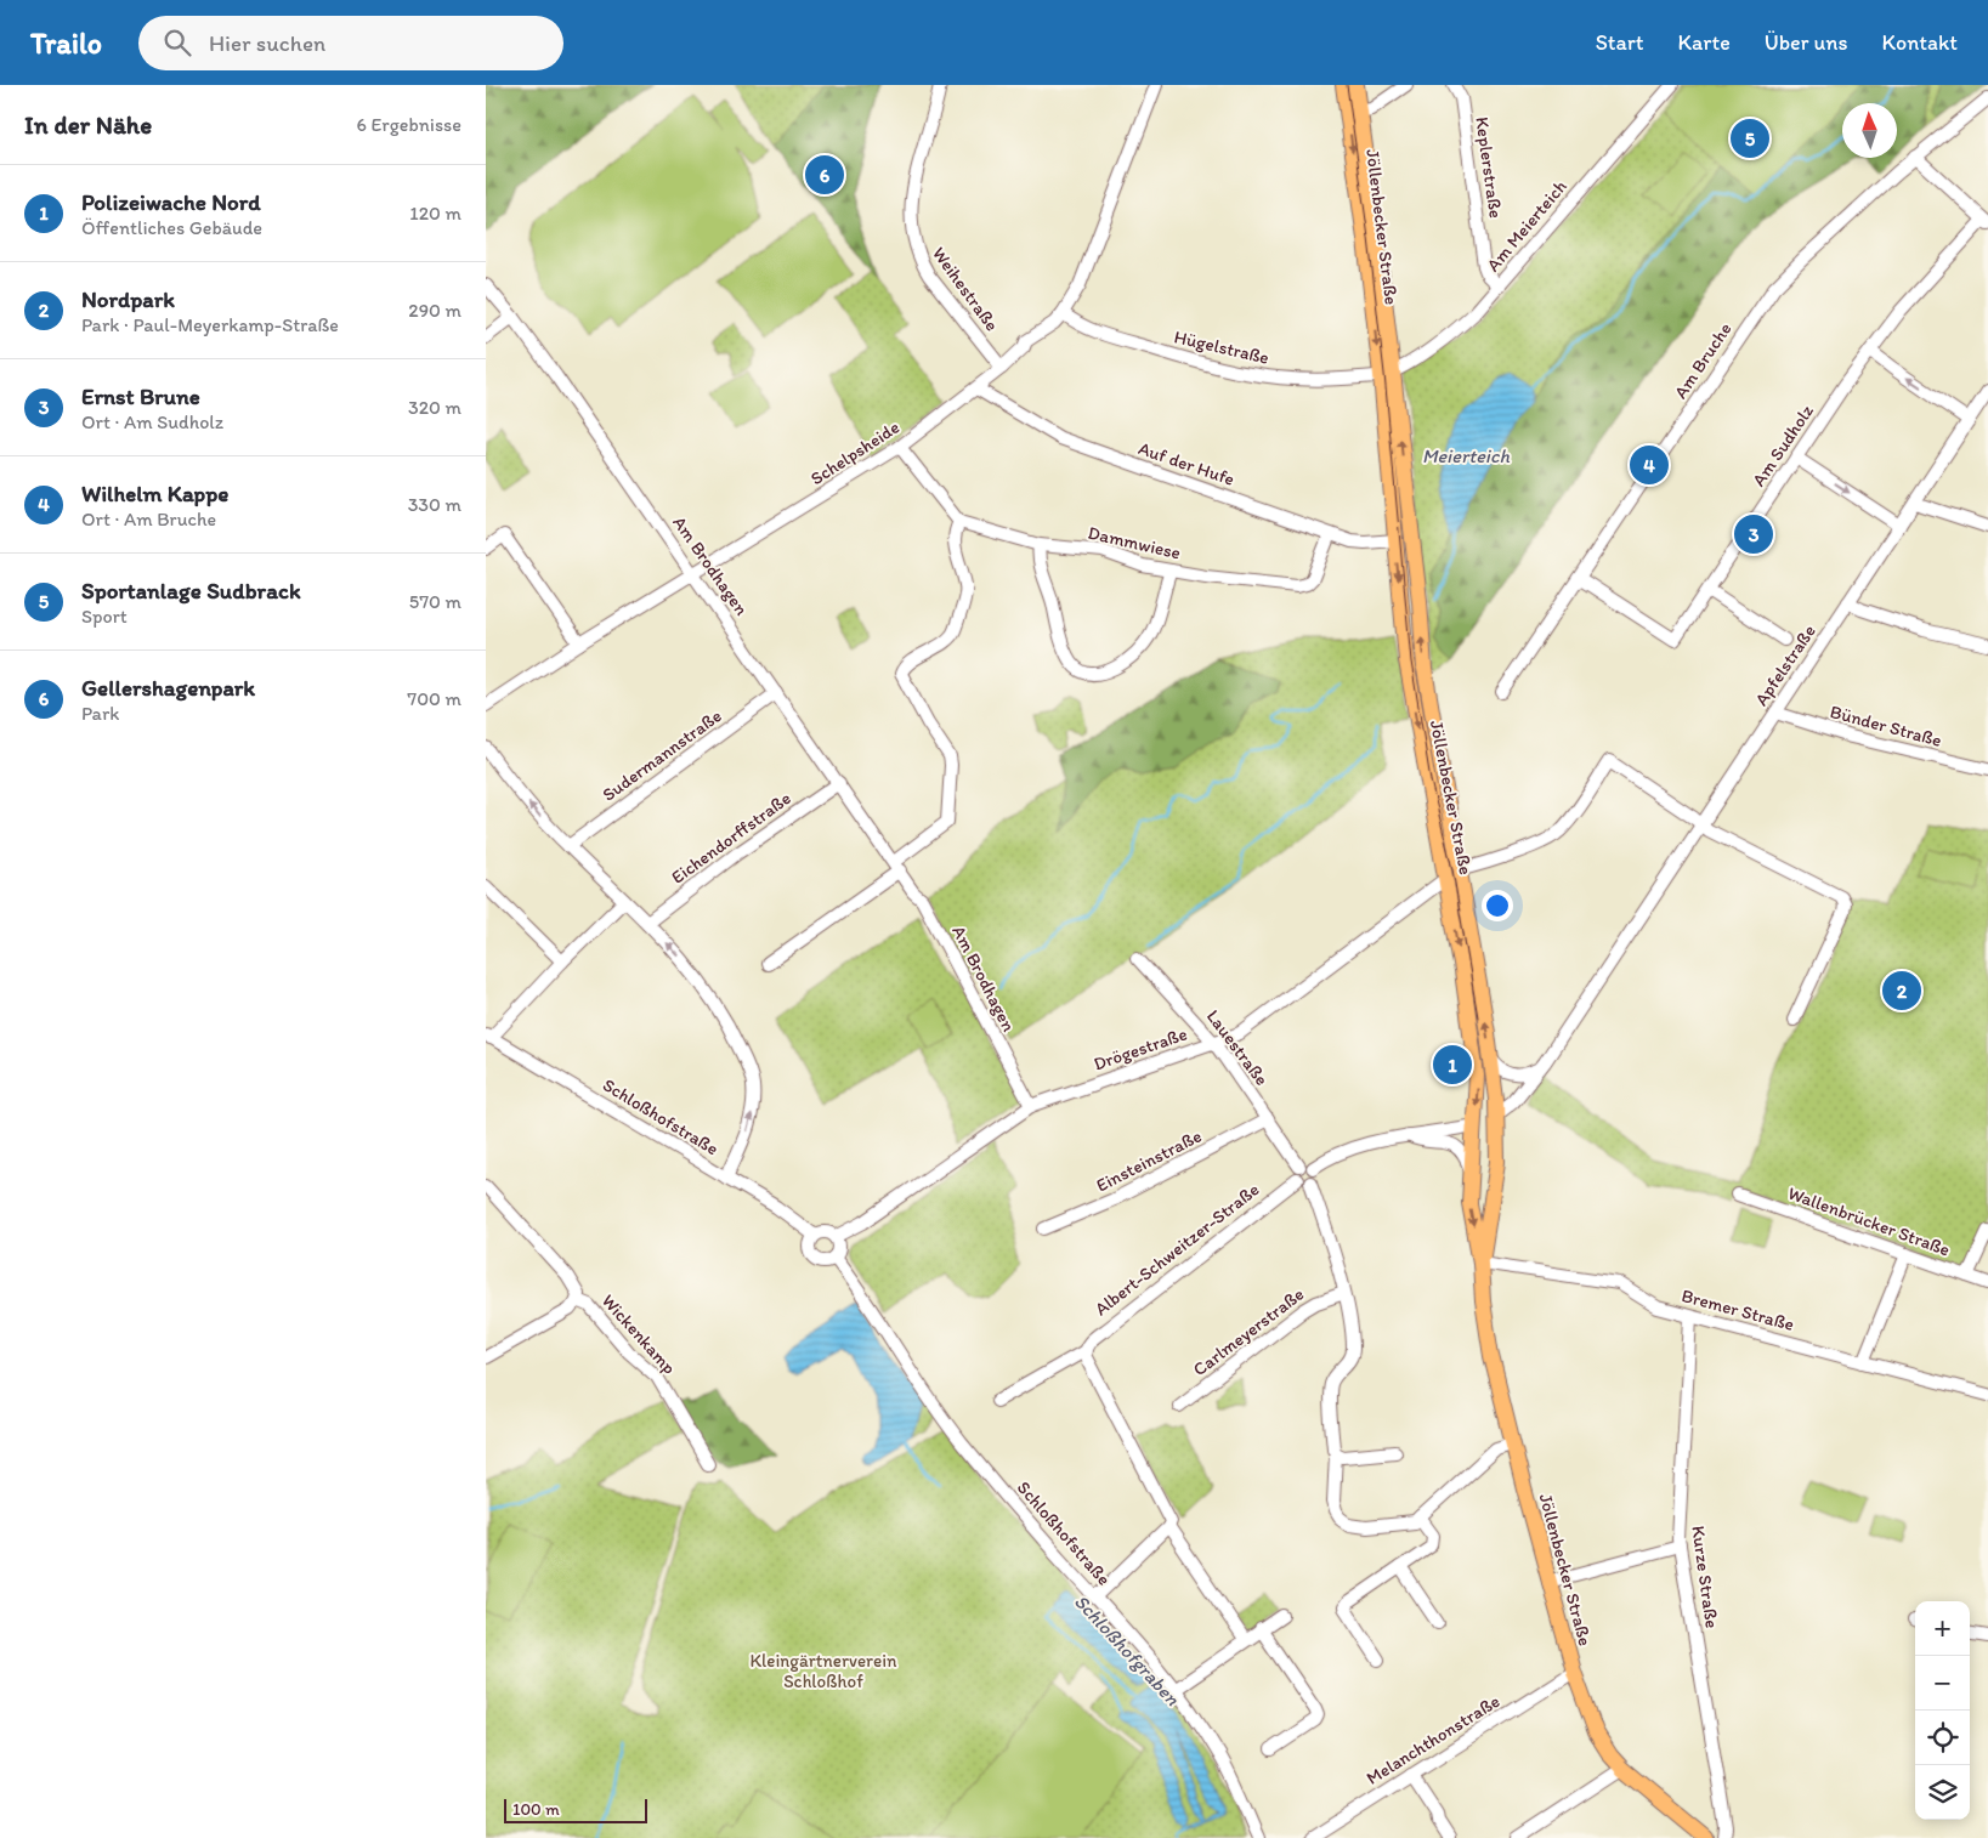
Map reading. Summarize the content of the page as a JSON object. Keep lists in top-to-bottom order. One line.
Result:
{"streets":{"main road":["Jöllenbecker Straße"],"street":["Keplerstraße","Am Meierteich","Weihestraße","Hügelstraße","Am Bruche","Am Sudholz","Schelpsheide","Auf der Hufe","Dammwiese","Am Brodhagen","Apfelstraße","Bünder Straße","Sudermannstraße","Eichendorffstraße","Lauestraße","Drögestraße","Schloßhofstraße","Einsteinstraße","Wallenbrücker Straße","Albert-Schweitzer-Straße","Bremer Straße","Carlmeyerstraße","Wickenkamp","Kurze Straße","Melanchthonstraße"]},"crossings":[["Keplerstraße","Am Meierteich"],["Am Meierteich","Jöllenbecker Straße"],["Am Meierteich","Hügelstraße"],["Jöllenbecker Straße","Hügelstraße"],["Jöllenbecker Straße","Auf der Hufe"],["Jöllenbecker Straße","Apfelstraße"],["Jöllenbecker Straße","Drögestraße"],["Jöllenbecker Straße","Bremer Straße"],["Jöllenbecker Straße","Melanchthonstraße"],["Weihestraße","Schelpsheide"],["Hügelstraße","Schelpsheide"],["Am Bruche","Am Sudholz"],["Am Sudholz","Apfelstraße"],["Schelpsheide","Auf der Hufe"],["Schelpsheide","Am Brodhagen"],["Auf der Hufe","Dammwiese"],["Am Brodhagen","Sudermannstraße"],["Am Brodhagen","Eichendorffstraße"],["Am Brodhagen","Drögestraße"],["Apfelstraße","Bünder Straße"],["Lauestraße","Drögestraße"],["Lauestraße","Einsteinstraße"],["Lauestraße","Albert-Schweitzer-Straße"],["Drögestraße","Schloßhofstraße"],["Bremer Straße","Kurze Straße"]],"water":["Meierteich","Schloßhofgraben"],"parks":["Kleingärtnerverein Schloßhof"],"scale_bar":"100 m","north":"top","page":{"header":"Trailo","search":"Hier suchen","nav":["Start","Karte","Über uns","Kontakt"],"heading":["In der Nähe","6 Ergebnisse"],"pins":["5","6","4","3","2","1"],"list":[{"mark":"1","name":"Polizeiwache Nord","note":"Öffentliches Gebäude","value":"120 m"},{"mark":"2","name":"Nordpark","note":"Park · Paul-Meyerkamp-Straße","value":"290 m"},{"mark":"3","name":"Ernst Brune","note":"Ort · Am Sudholz","value":"320 m"},{"mark":"4","name":"Wilhelm Kappe","note":"Ort · Am Bruche","value":"330 m"},{"mark":"5","name":"Sportanlage Sudbrack","note":"Sport","value":"570 m"},{"mark":"6","name":"Gellershagenpark","note":"Park","value":"700 m"}],"map_buttons":["+","−"],"scale":"100 m"}}
